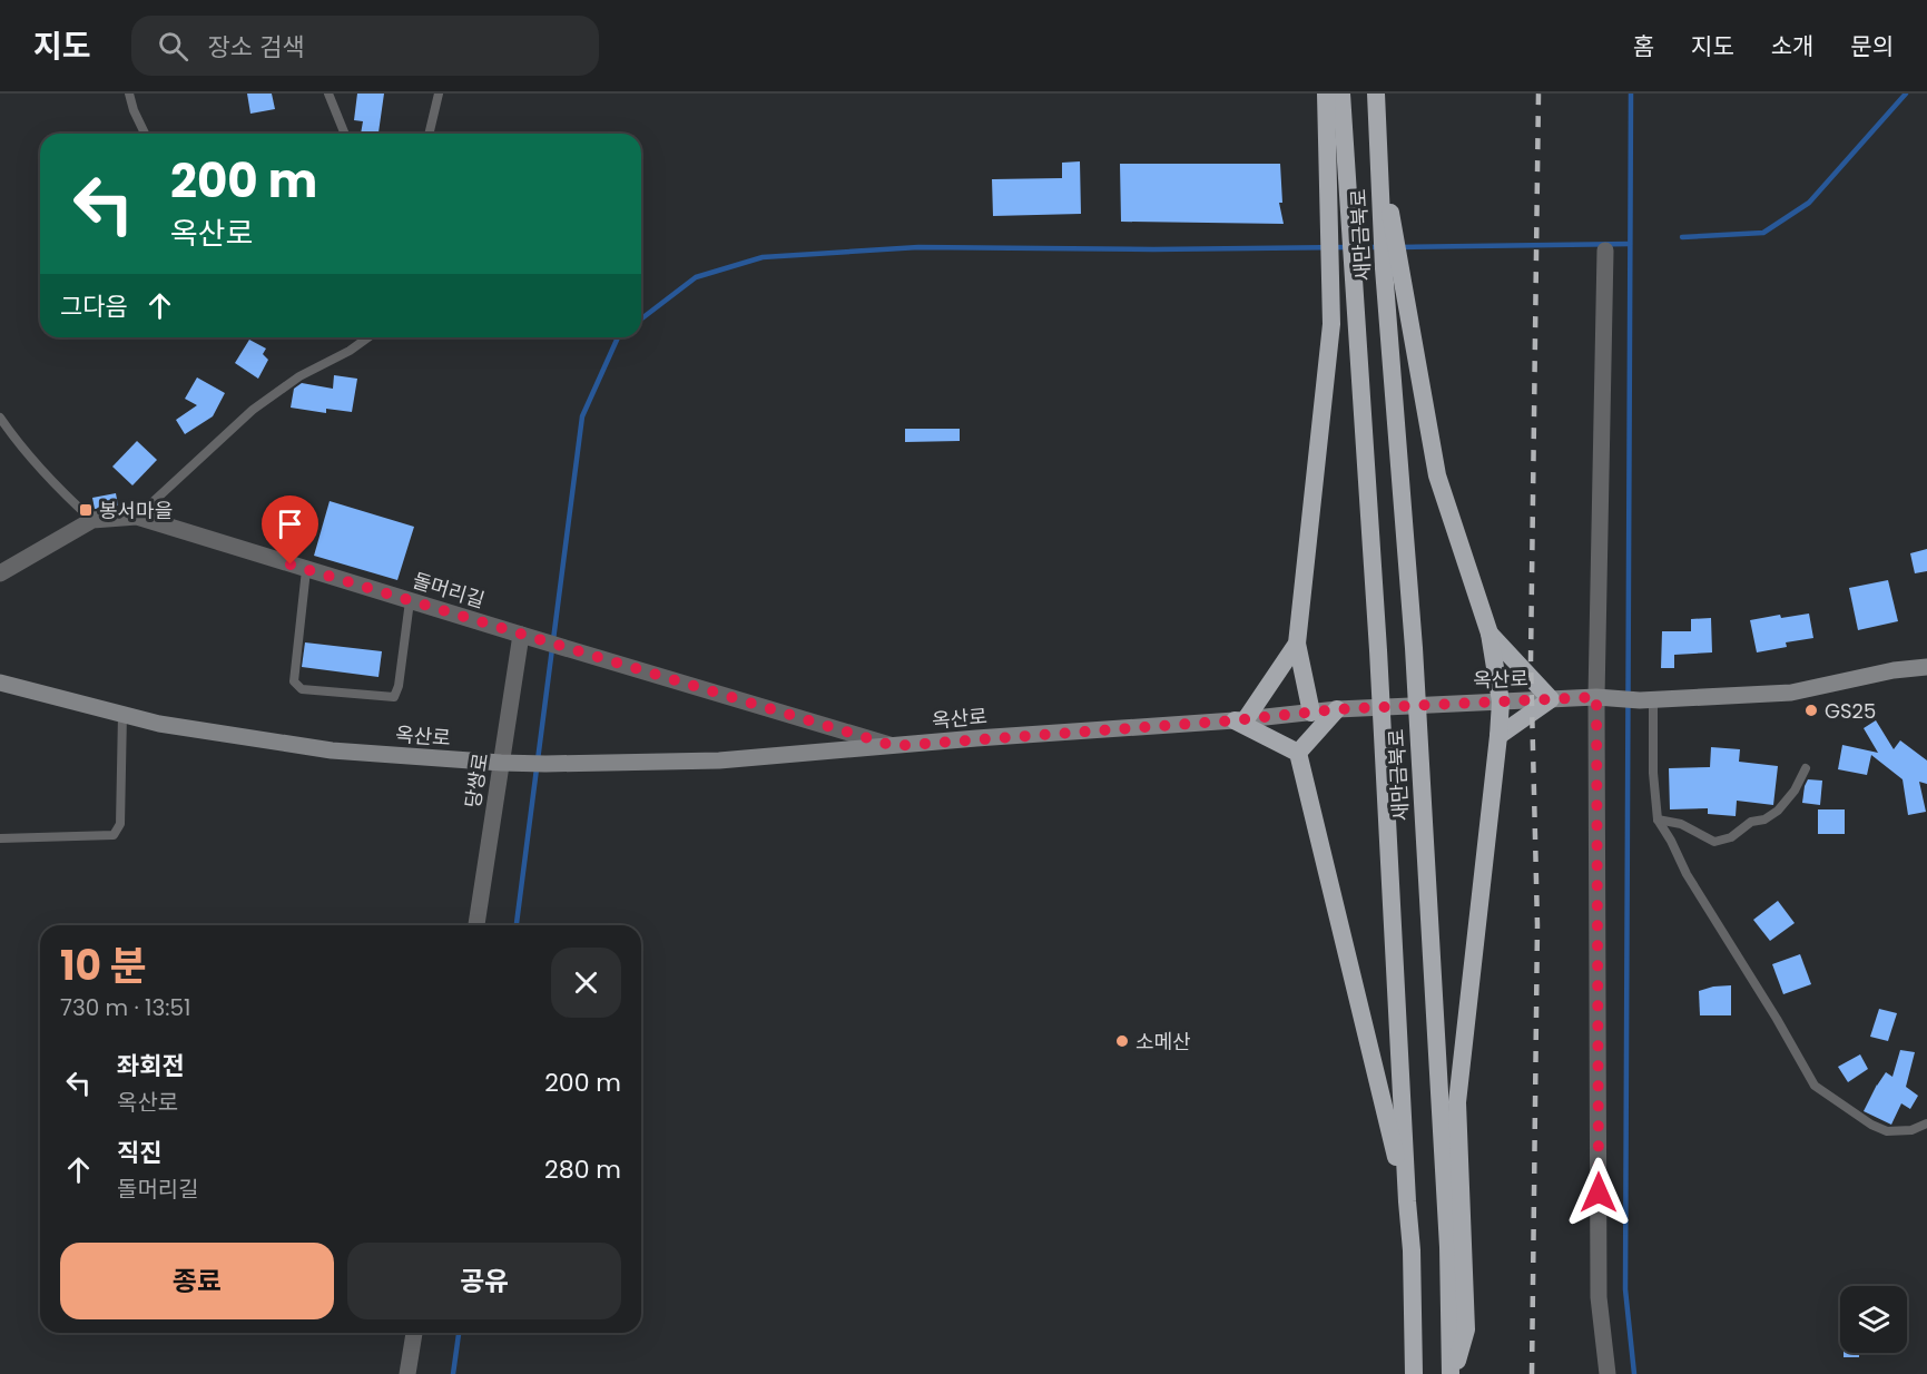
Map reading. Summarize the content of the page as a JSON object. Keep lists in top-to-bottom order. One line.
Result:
{"streets":{"highway":["새만금북로"],"main road":["옥산로"],"street":["돌머리길","당쌍로"]},"crossings":[["돌머리길","옥산로"],["돌머리길","당쌍로"],["옥산로","당쌍로"]],"places":{"transit":["봉서마을"],"other":["GS25","소메산"]},"page":{"header":"지도","search":"장소 검색","nav":["홈","지도","소개","문의"],"turn":["200 m","옥산로"],"then":"그다음","heading":["10 분","730 m · 13:51"],"list":[{"name":"좌회전","note":"옥산로","value":"200 m"},{"name":"직진","note":"돌머리길","value":"280 m"}],"buttons":["종료","공유"]}}
